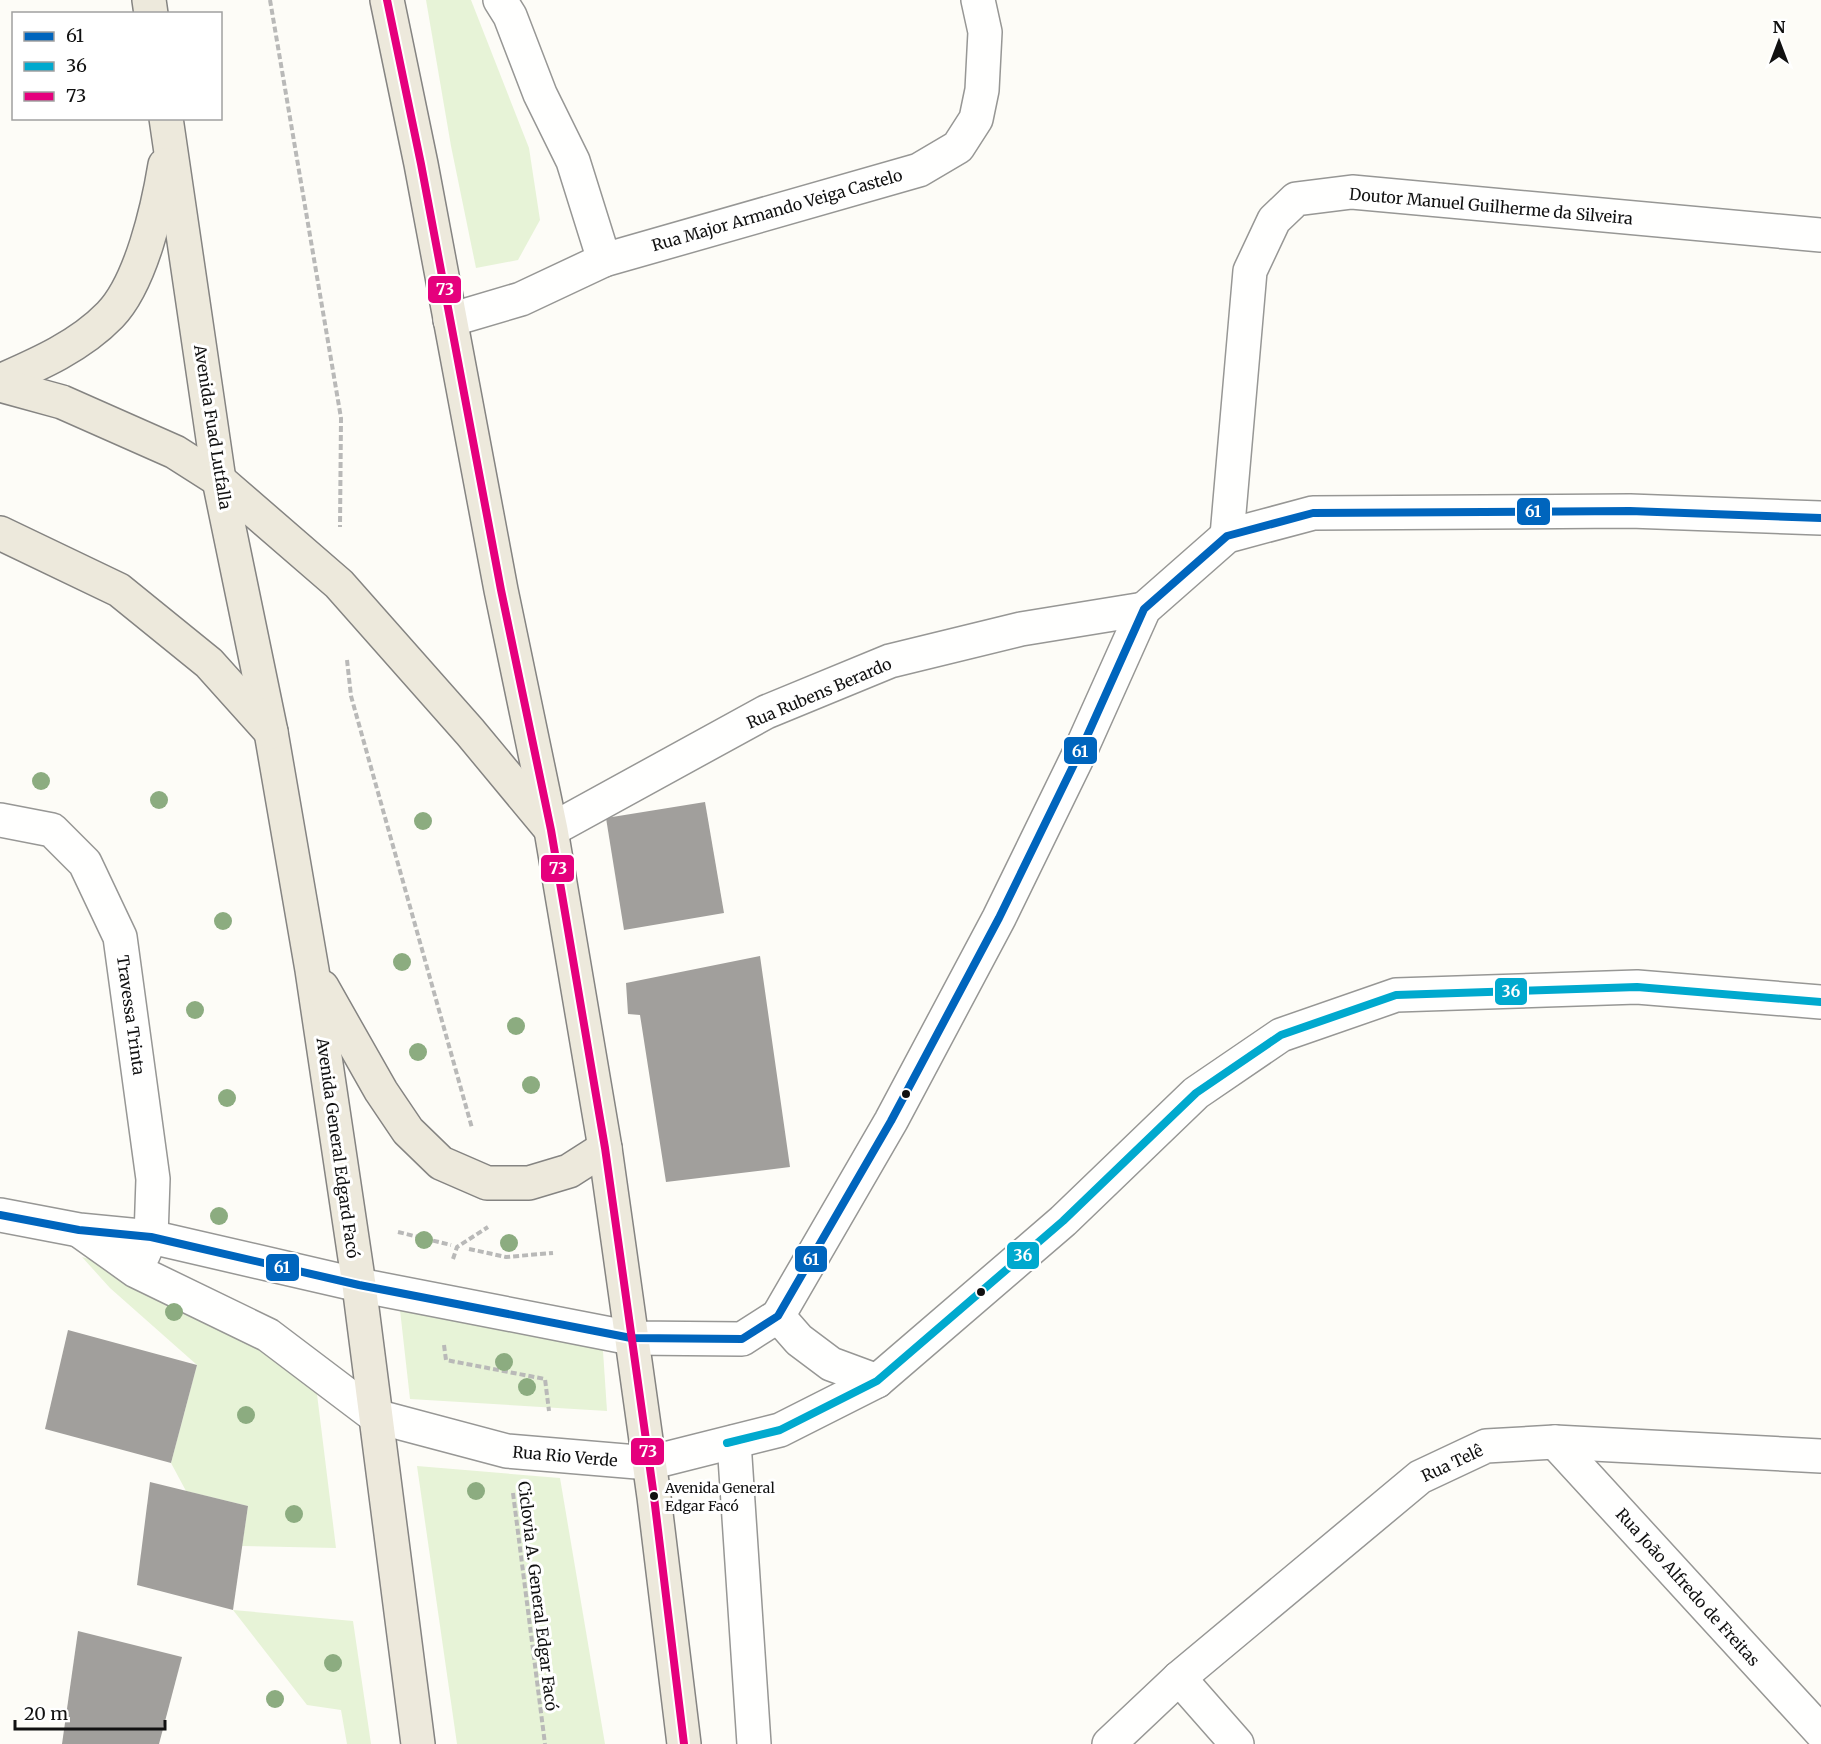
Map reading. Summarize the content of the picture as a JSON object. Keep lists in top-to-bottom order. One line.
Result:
{"streets":{"main road":["Avenida Fuad Lutfalla","Avenida General Edgard Facó"],"street":["Doutor Manuel Guilherme da Silveira","Rua Major Armando Veiga Castelo","Rua Rubens Berardo","Travessa Trinta","Rua Rio Verde","Rua Telê","Rua João Alfredo de Freitas"],"path":["Ciclovia A. General Edgar Facó"]},"crossings":[["Avenida Fuad Lutfalla","Avenida General Edgard Facó"],["Travessa Trinta","Rua Rio Verde"],["Avenida General Edgard Facó","Rua Rio Verde"],["Rua Rio Verde","Ciclovia A. General Edgar Facó"],["Rua Telê","Rua João Alfredo de Freitas"]],"places":["Avenida General Edgar Facó"],"lines":["transit line 73","transit line 61","transit line 36"],"legend":["61","36","73"],"scale_bar":"20 m","north":"top"}
